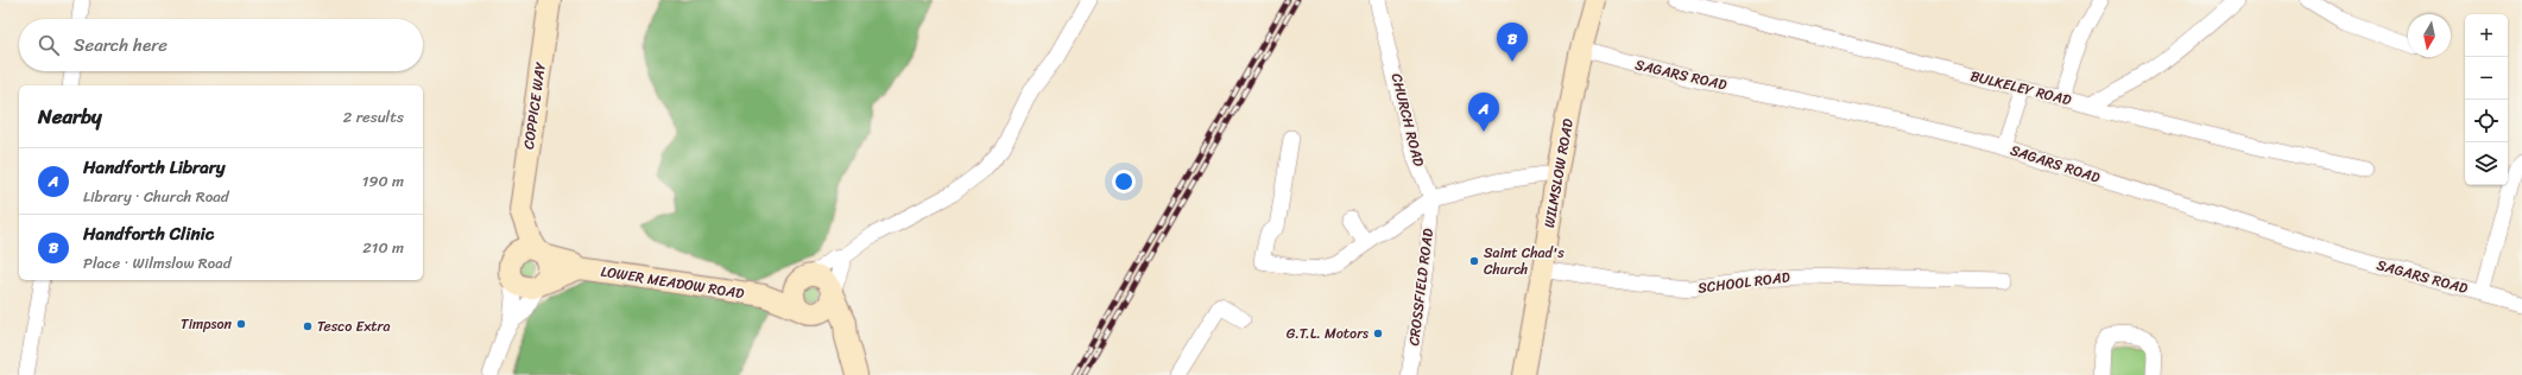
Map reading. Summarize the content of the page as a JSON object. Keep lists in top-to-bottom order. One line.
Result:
{"streets":{"street":["SAGARS ROAD","BULKELEY ROAD","COPPICE WAY","CHURCH ROAD","WILMSLOW ROAD","LOWER MEADOW ROAD","SCHOOL ROAD","CROSSFIELD ROAD"]},"crossings":[["SAGARS ROAD","WILMSLOW ROAD"],["COPPICE WAY","LOWER MEADOW ROAD"],["CHURCH ROAD","CROSSFIELD ROAD"],["WILMSLOW ROAD","SCHOOL ROAD"]],"places":["Saint Chad's Church","Timpson","Tesco Extra","G.T.L. Motors"],"north":"bottom","page":{"map_buttons":["+","−"],"search":"Search here","pins":["B","A"],"heading":["Nearby","2 results"],"list":[{"mark":"A","name":"Handforth Library","note":"Library · Church Road","value":"190 m"},{"mark":"B","name":"Handforth Clinic","note":"Place · Wilmslow Road","value":"210 m"}]}}
